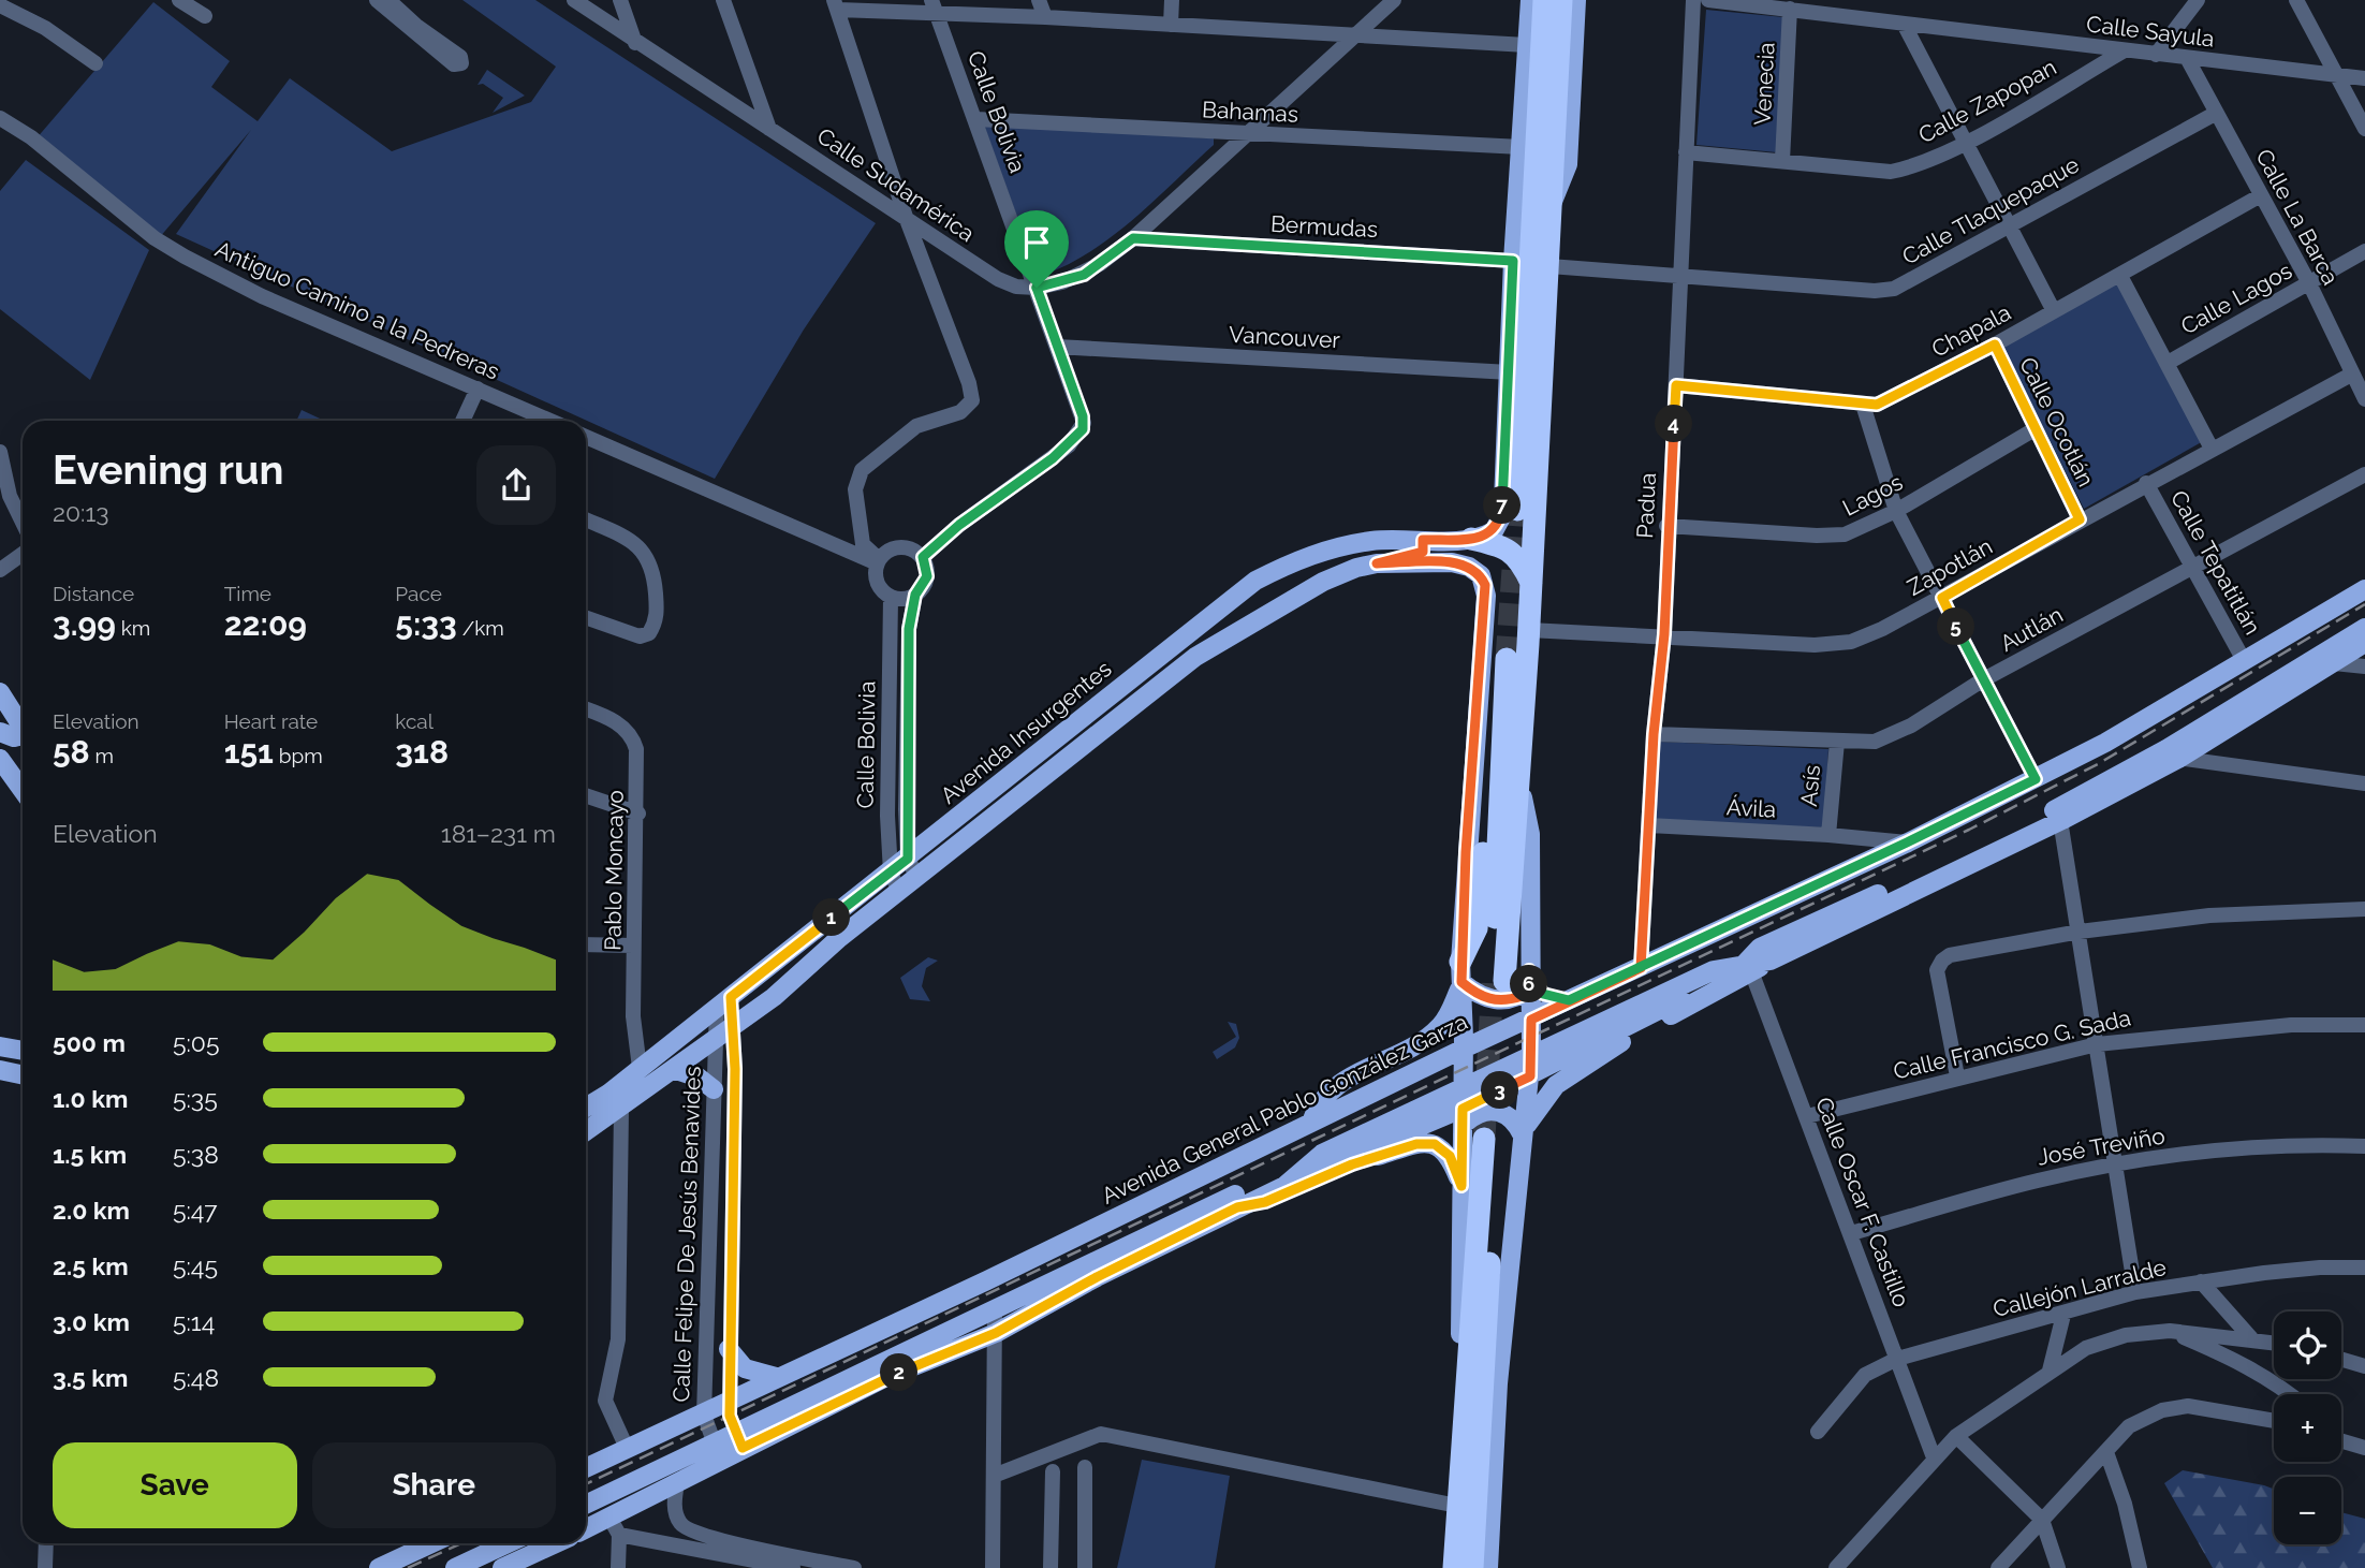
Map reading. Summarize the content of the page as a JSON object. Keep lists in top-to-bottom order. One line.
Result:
{"streets":{"main road":["Avenida Insurgentes","Avenida General Pablo González Garza"],"street":["Calle Sayula","Venecia","Calle Zapopan","Calle Bolivia","Bahamas","Calle Sudamérica","Calle Tlaquepaque","Calle La Barca","Bermudas","Calle Lagos","Antiguo Camino a la Pedreras","Chapala","Vancouver","Calle Ocotlán","Lagos","Padua","Calle Tepatitlán","Zapotlán","Autlán","Asís","Ávila","Pablo Moncayo","Calle Francisco G. Sada","José Treviño","Calle Oscar F. Castillo","Calle Felipe De Jesús Benavides","Callejón Larralde"]},"crossings":[["Calle Sayula","Venecia"],["Calle Sayula","Calle Zapopan"],["Calle Sayula","Calle La Barca"],["Venecia","Calle Zapopan"],["Calle Zapopan","Padua"],["Calle Bolivia","Bahamas"],["Calle Bolivia","Calle Sudamérica"],["Calle Bolivia","Vancouver"],["Calle Bolivia","Avenida Insurgentes"],["Bahamas","Calle Sudamérica"],["Calle Sudamérica","Bermudas"],["Calle Tlaquepaque","Calle La Barca"],["Calle Tlaquepaque","Padua"],["Calle La Barca","Calle Lagos"],["Calle La Barca","Chapala"],["Calle La Barca","Zapotlán"],["Chapala","Calle Ocotlán"],["Chapala","Padua"],["Calle Ocotlán","Lagos"],["Calle Ocotlán","Zapotlán"],["Lagos","Padua"],["Padua","Zapotlán"],["Padua","Autlán"],["Padua","Ávila"],["Padua","Avenida General Pablo González Garza"],["Calle Tepatitlán","Zapotlán"],["Calle Tepatitlán","Autlán"],["Calle Tepatitlán","Avenida General Pablo González Garza"],["Autlán","Asís"],["Avenida Insurgentes","Pablo Moncayo"],["Avenida Insurgentes","Calle Felipe De Jesús Benavides"],["Asís","Ávila"],["Ávila","Avenida General Pablo González Garza"],["Calle Francisco G. Sada","Calle Oscar F. Castillo"],["Avenida General Pablo González Garza","Calle Felipe De Jesús Benavides"],["José Treviño","Calle Oscar F. Castillo"],["Calle Oscar F. Castillo","Callejón Larralde"]],"page":{"pins":["4","7","5","1","6","3","2"],"heading":["Evening run","20:13"],"stats":[["Distance","3.99 km"],["Time","22:09"],["Pace","5:33 /km"],["Elevation","58 m"],["Heart rate","151 bpm"],["kcal","318"]],"chart":["Elevation","181–231 m"],"list":[{"name":"500 m","note":"5:05"},{"name":"1.0 km","note":"5:35"},{"name":"1.5 km","note":"5:38"},{"name":"2.0 km","note":"5:47"},{"name":"2.5 km","note":"5:45"},{"name":"3.0 km","note":"5:14"},{"name":"3.5 km","note":"5:48"}],"map_buttons":["+","−"],"buttons":["Save","Share"]}}
